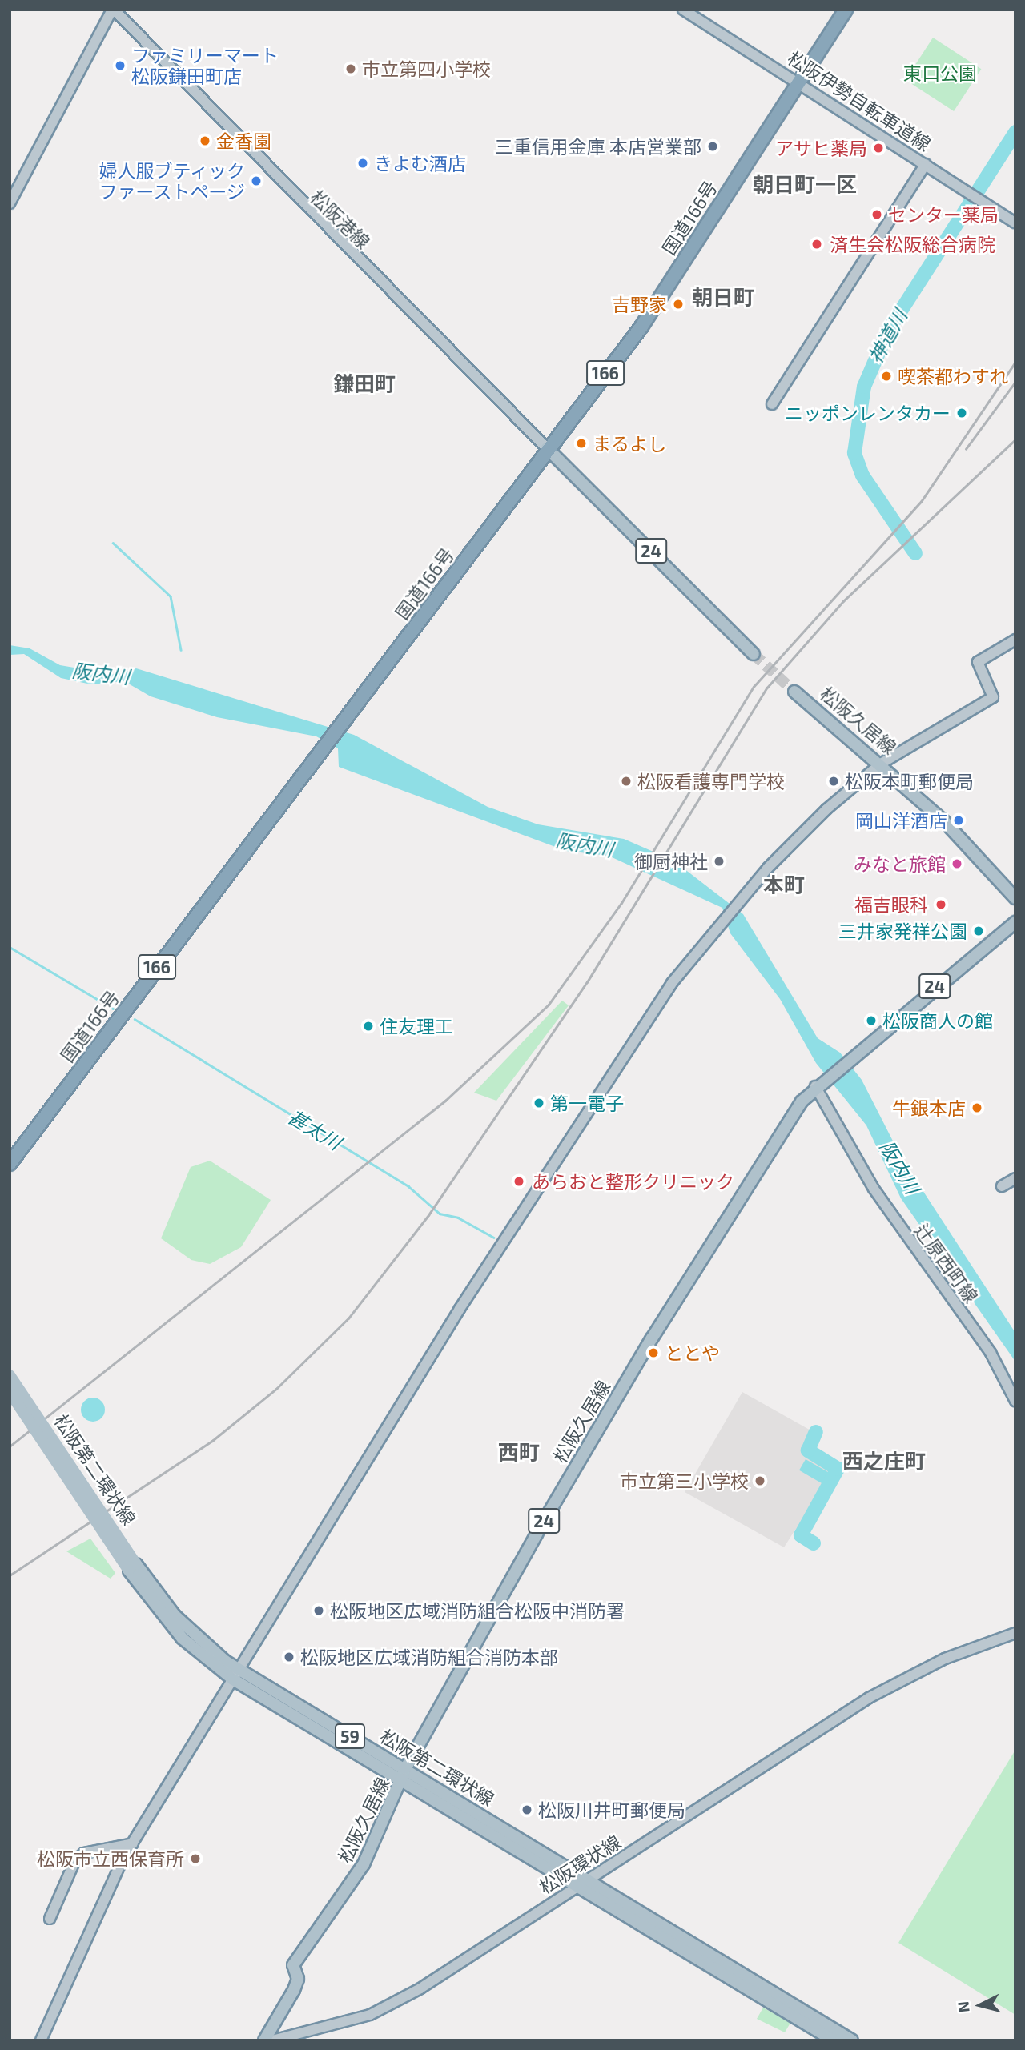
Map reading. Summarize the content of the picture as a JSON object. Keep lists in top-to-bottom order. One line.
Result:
{"streets":{"highway":["国道166号","166"],"main road":["24","松阪久居線","松阪第二環状線","59"],"street":["松阪伊勢自転車道線","松阪港線","辻原西町線","松阪環状線"]},"crossings":[["松阪伊勢自転車道線","国道166号"],["国道166号","松阪港線"],["国道166号","24"],["松阪港線","24"],["松阪久居線","辻原西町線"],["松阪久居線","松阪第二環状線"],["松阪第二環状線","松阪環状線"]],"districts":["朝日町一区","朝日町","鎌田町","本町","西町","西之庄町"],"water":["神道川","阪内川","甚太川"],"parks":["東口公園"],"places":["ファミリーマート 松阪鎌田町店","市立第四小学校","金香園","三重信用金庫 本店営業部","アサヒ薬局","きよむ酒店","婦人服ブティック ファーストページ","センター薬局","済生会松阪総合病院","吉野家","喫茶都わすれ","ニッポンレンタカー","まるよし","松阪看護専門学校","松阪本町郵便局","岡山洋酒店","御厨神社","みなと旅館","福吉眼科","三井家発祥公園","松阪商人の館","住友理工","第一電子","牛銀本店","あらおと整形クリニック","ととや","市立第三小学校","松阪地区広域消防組合松阪中消防署","松阪地区広域消防組合消防本部","松阪川井町郵便局","松阪市立西保育所"],"north":"left"}
